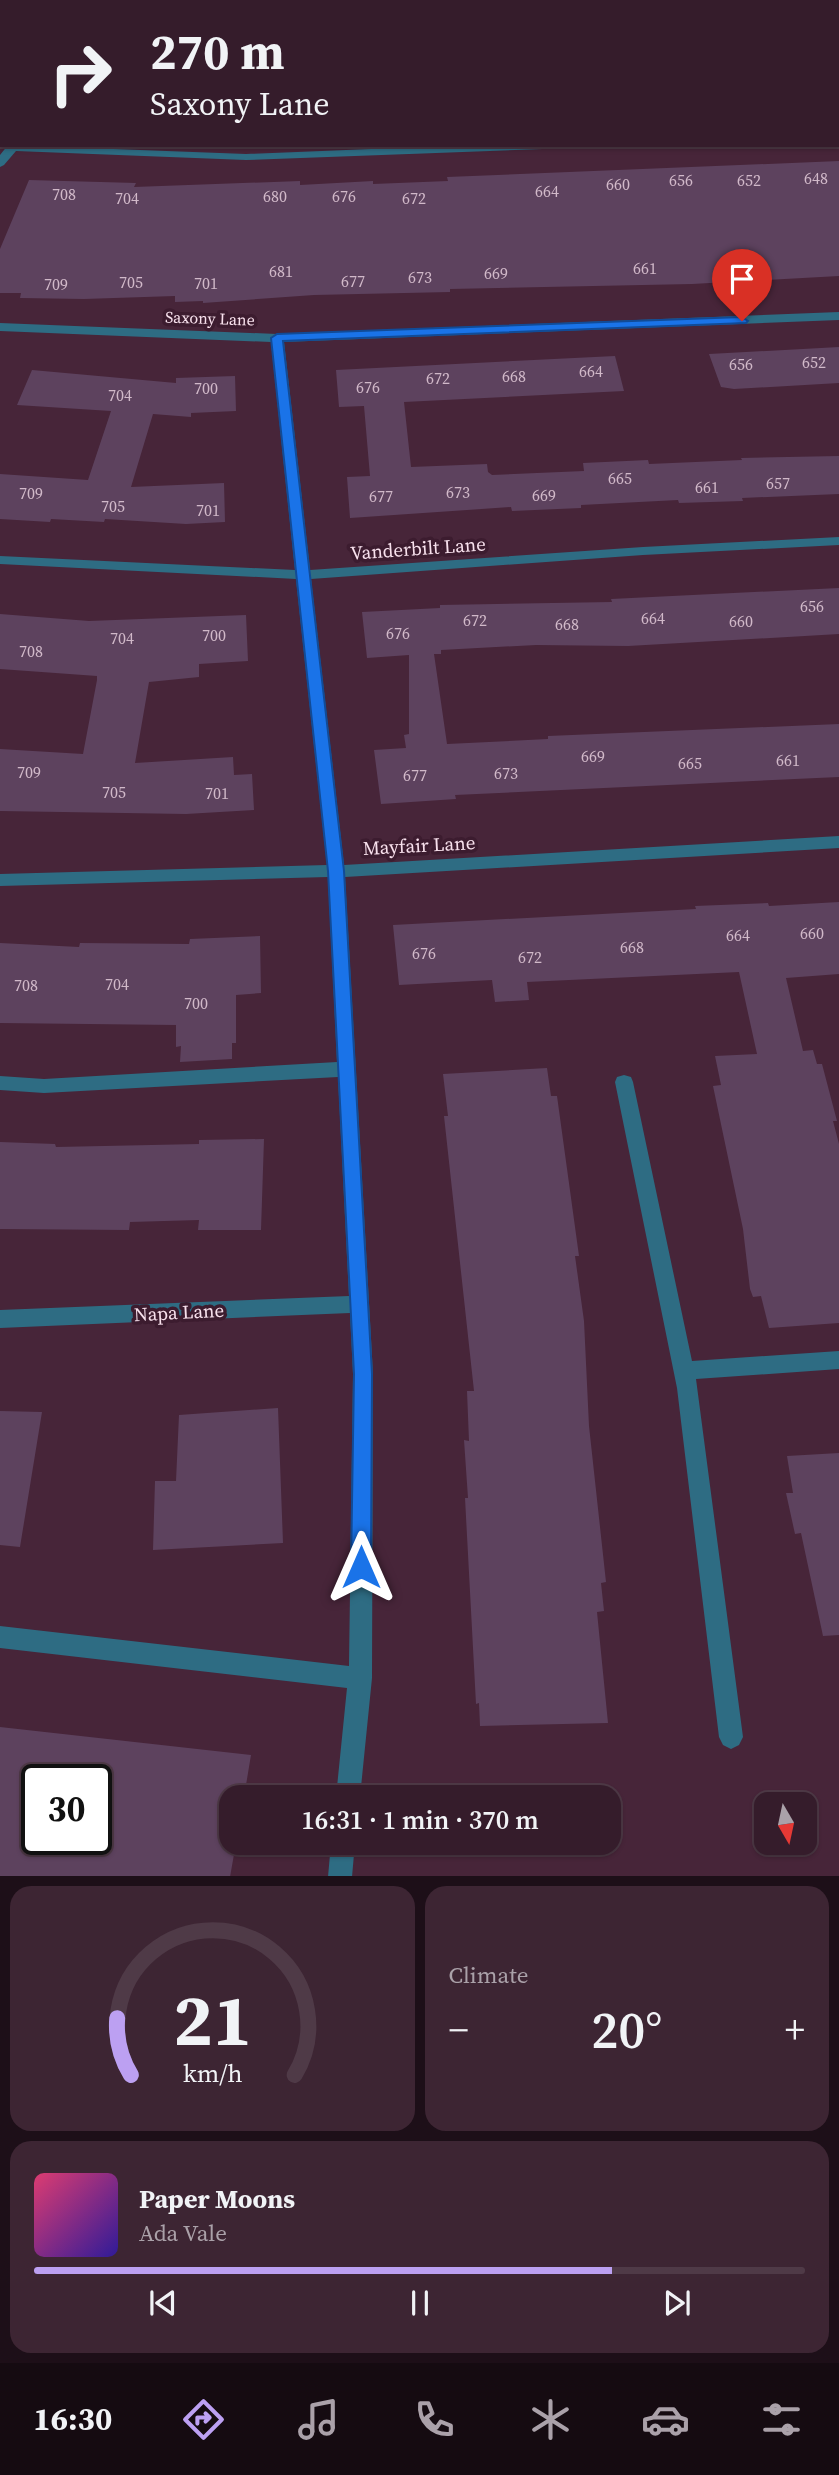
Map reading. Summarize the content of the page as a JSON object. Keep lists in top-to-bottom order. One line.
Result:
{"streets":{"street":["Saxony Lane","Vanderbilt Lane","Mayfair Lane","Napa Lane"]},"house_numbers":["648","656","652","660","664","708","680","676","704","672","661","681","669","673","677","705","701","709","652","656","664","668","672","676","700","704","665","657","661","673","709","669","677","705","701","656","664","672","660","668","676","700","704","708","669","661","665","709","673","677","705","701","660","664","668","676","672","704","708","700"],"north":"bottom","page":{"turn":["270 m","Saxony Lane"],"limit":"30","trip":"16:31 · 1 min · 370 m","tile":"Climate","heat":["−","20°","+"],"song":["Paper Moons","Ada Vale"],"tabs":"16:30","gauge":["21","km/h"]}}
